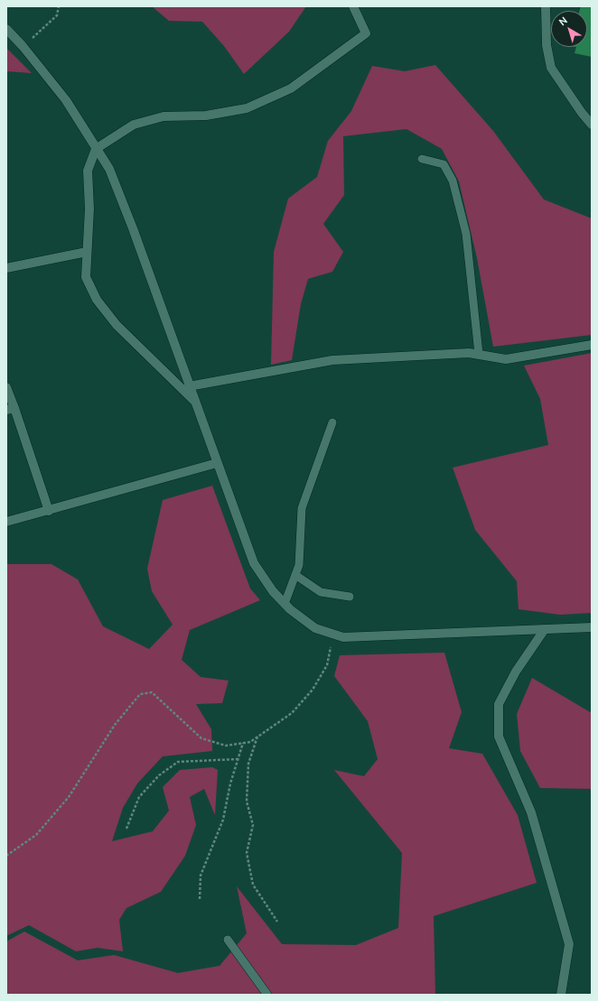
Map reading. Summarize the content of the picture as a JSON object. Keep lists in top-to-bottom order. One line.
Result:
{"north":"top left"}
